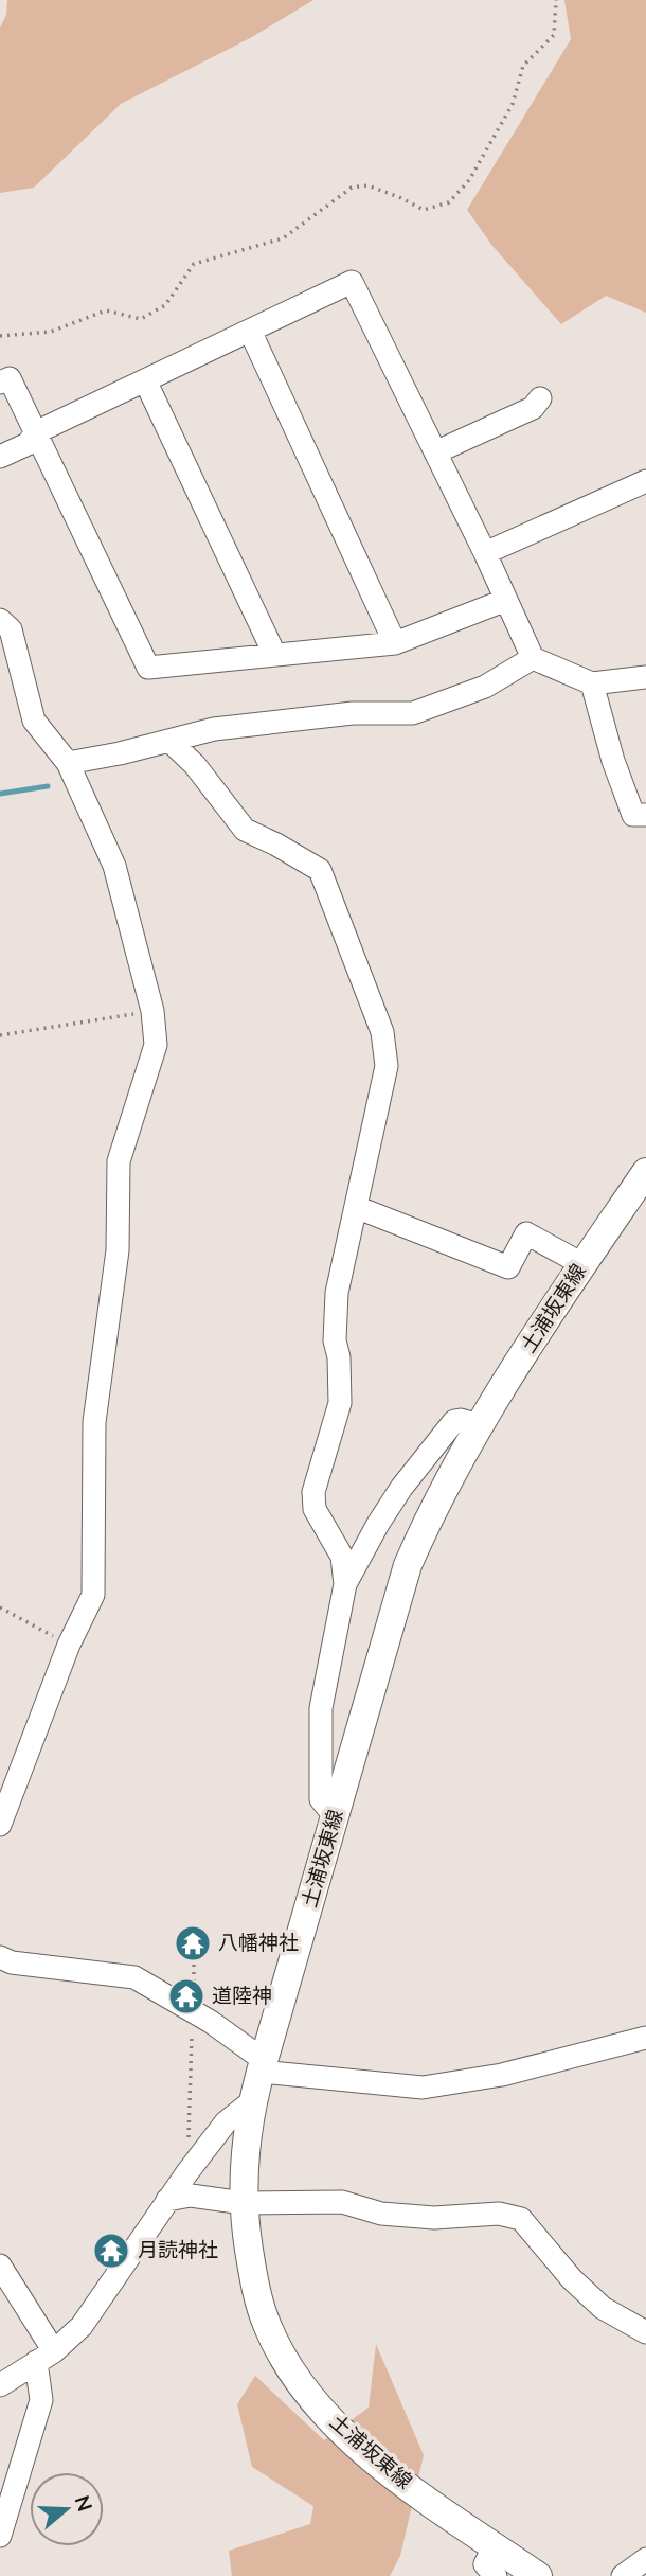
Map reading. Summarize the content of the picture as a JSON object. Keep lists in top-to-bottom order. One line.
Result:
{"streets":{"main road":["土浦坂東線"]},"places":{"temple":["八幡神社","道陸神","月読神社"]},"north":"right"}
